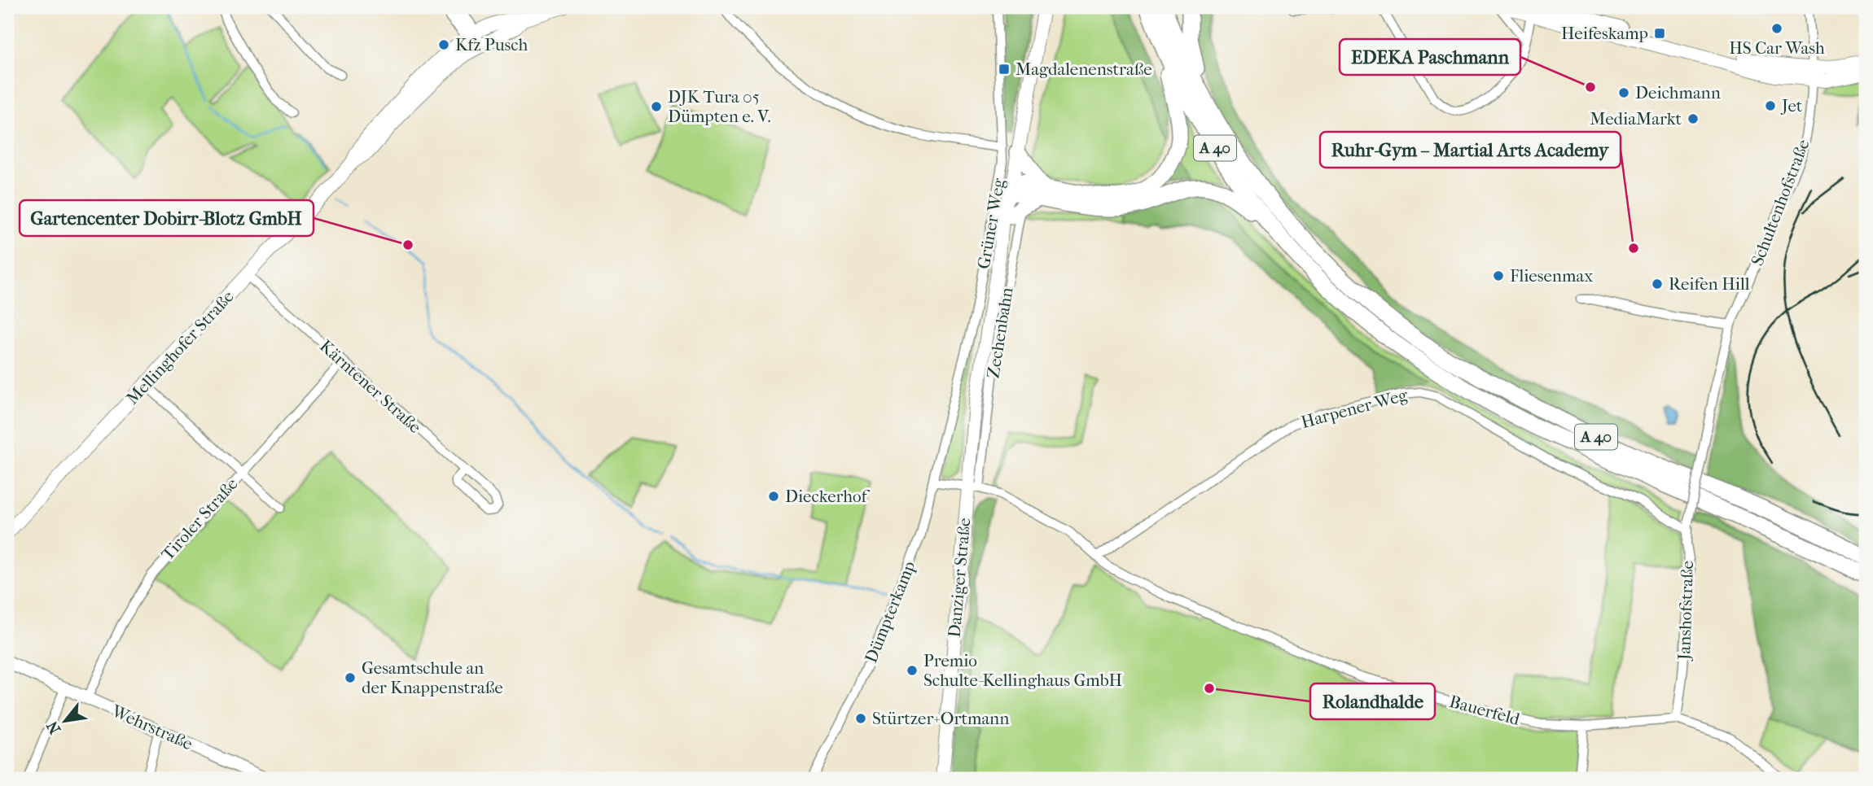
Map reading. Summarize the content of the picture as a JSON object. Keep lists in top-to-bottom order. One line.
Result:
{"streets":{"highway":["A 40"],"main road":["Zechenbahn","Mellinghofer Straße","Danziger Straße"],"street":["Schultenhofstraße","Grüner Weg","Kärntener Straße","Harpener Weg","Tiroler Straße","Janshofstraße","Dümpterkamp","Bauerfeld","Wehrstraße"]},"crossings":[["Schultenhofstraße","Harpener Weg"],["Schultenhofstraße","Janshofstraße"],["Grüner Weg","Dümpterkamp"],["Zechenbahn","Danziger Straße"],["Mellinghofer Straße","Kärntener Straße"],["Kärntener Straße","Tiroler Straße"],["Harpener Weg","Janshofstraße"],["Harpener Weg","Bauerfeld"],["Tiroler Straße","Wehrstraße"],["Danziger Straße","Bauerfeld"],["Janshofstraße","Bauerfeld"],["Dümpterkamp","Bauerfeld"]],"places":{"other":["HS Car Wash","Kfz Pusch","EDEKA Paschmann","Deichmann","Jet","DJK Tura 05 Dümpten e. V.","MediaMarkt","Gartencenter Dobirr-Blotz GmbH","Ruhr-Gym – Martial Arts Academy","Fliesenmax","Reifen Hill","Dieckerhof","Premio Schulte-Kellinghaus GmbH","Gesamtschule an der Knappenstraße","Rolandhalde","Stürtzer+Ortmann"],"transit":["Heifeskamp","Magdalenenstraße"]},"north":"bottom left"}
